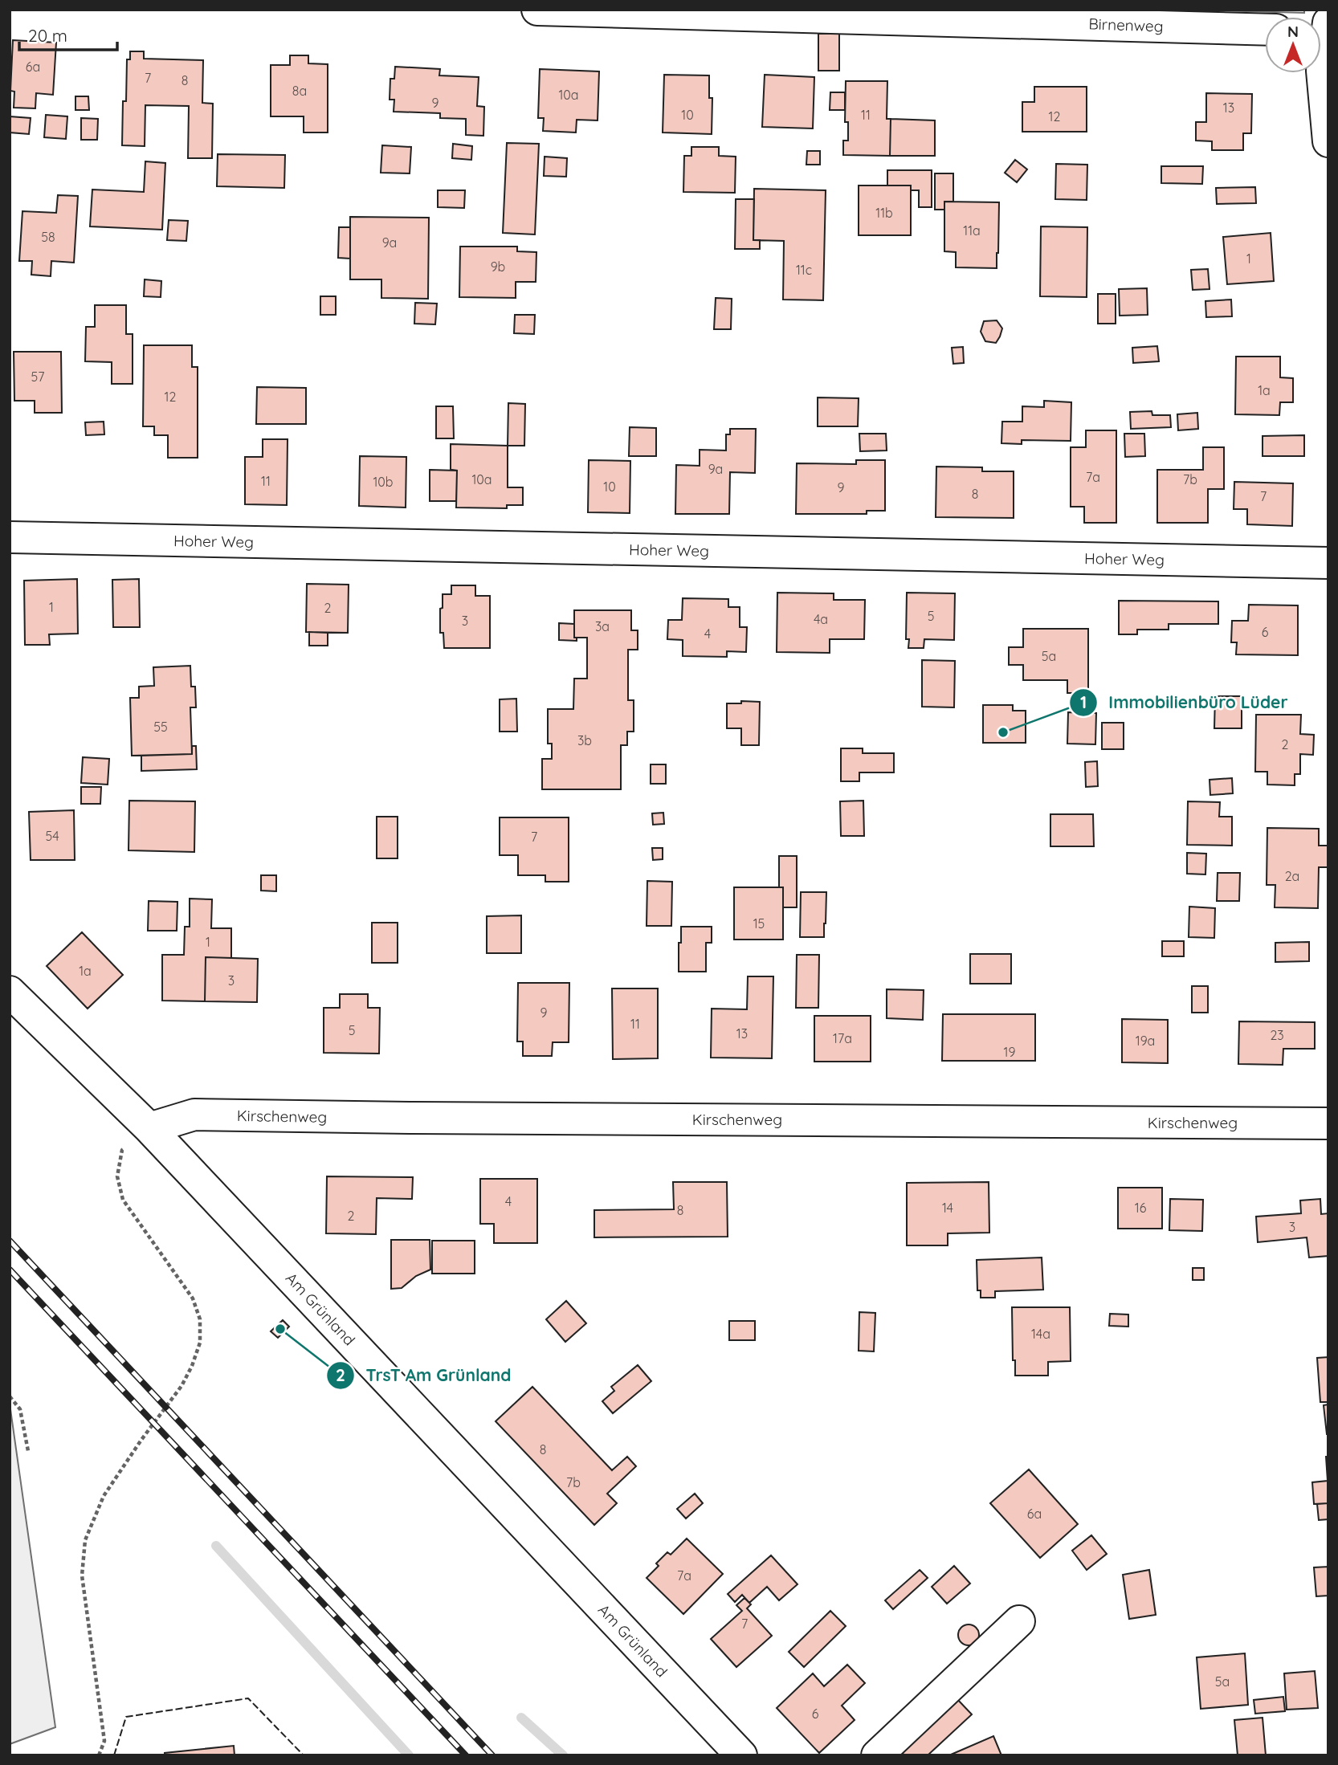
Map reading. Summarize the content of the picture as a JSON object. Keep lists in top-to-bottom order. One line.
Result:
{"streets":{"street":["Birnenweg","Hoher Weg","Kirschenweg","Am Grünland"]},"crossings":[["Kirschenweg","Am Grünland"]],"places":["Immobilienbüro Lüder","TrsT Am Grünland"],"house_numbers":["6a","7","8","8a","10a","9","13","10","11","12","11b","11a","58","9a","1","9b","11c","57","1a","12","9a","7a","10a","7b","11","10b","10","9","8","7","1","2","5","4a","3","3a","6","4","5a","55","3b","2","54","7","2a","15","1","1a","3","9","11","5","13","23","17a","19a","19","4","14","16","8","2","3","14a","8","7b","6a","7a","7","5a","6"],"scale_bar":"20 m","north":"top"}
